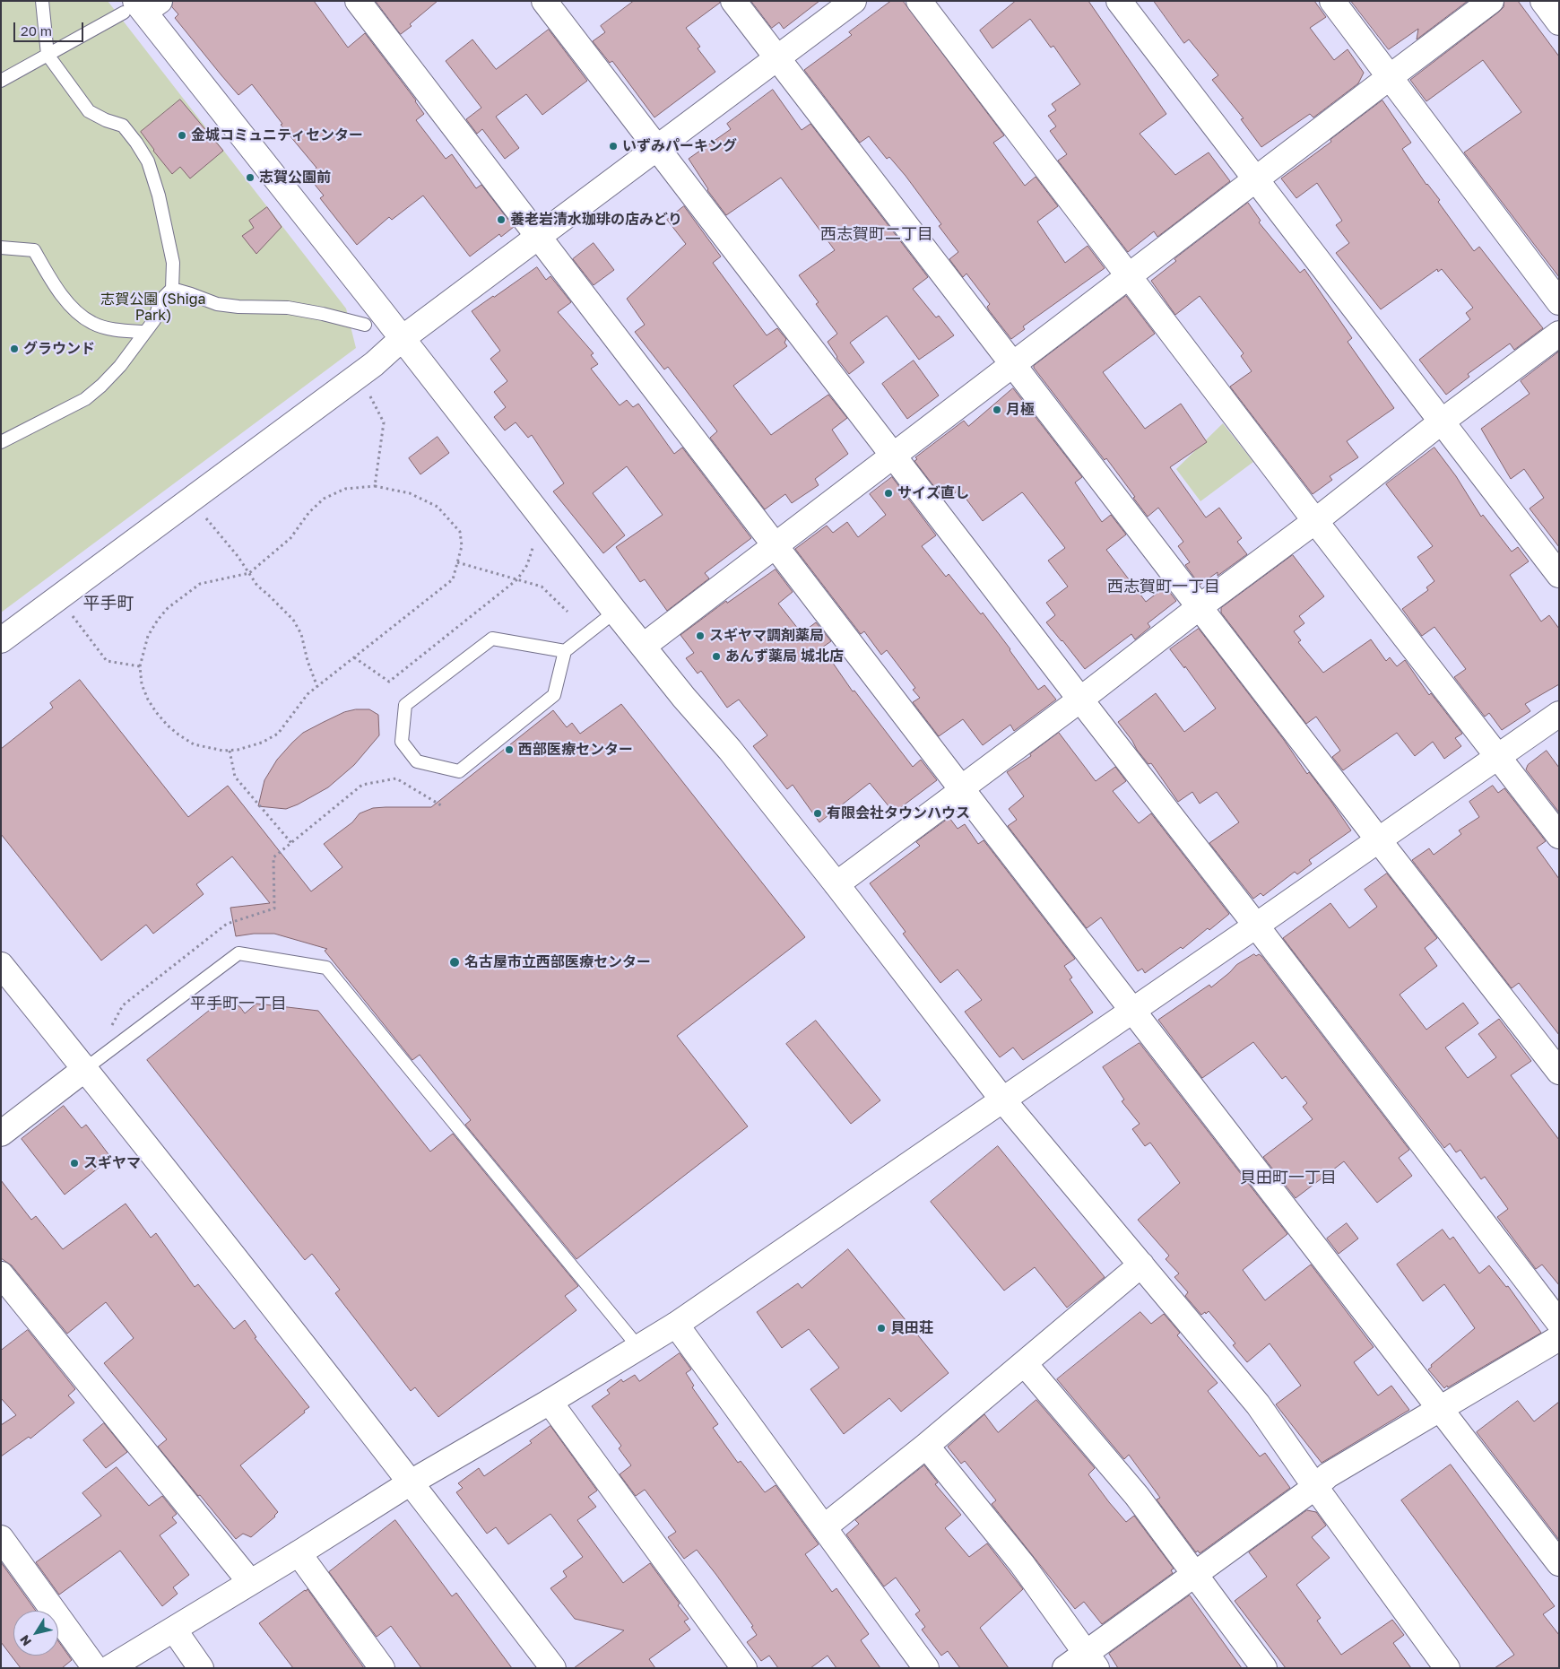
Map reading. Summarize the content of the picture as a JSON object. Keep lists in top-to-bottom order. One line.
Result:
{"districts":["西志賀町二丁目","西志賀町一丁目","平手町","平手町一丁目","貝田町一丁目"],"parks":["志賀公園 (Shiga Park)"],"places":["金城コミュニティセンター","いずみパーキング","志賀公園前","養老岩清水珈琲の店みどり","グラウンド","月極","サイズ直し","スギヤマ調剤薬局","あんず薬局 城北店","西部医療センター","有限会社タウンハウス","名古屋市立西部医療センター","スギヤマ","貝田荘"],"scale_bar":"20 m","north":"bottom left"}
